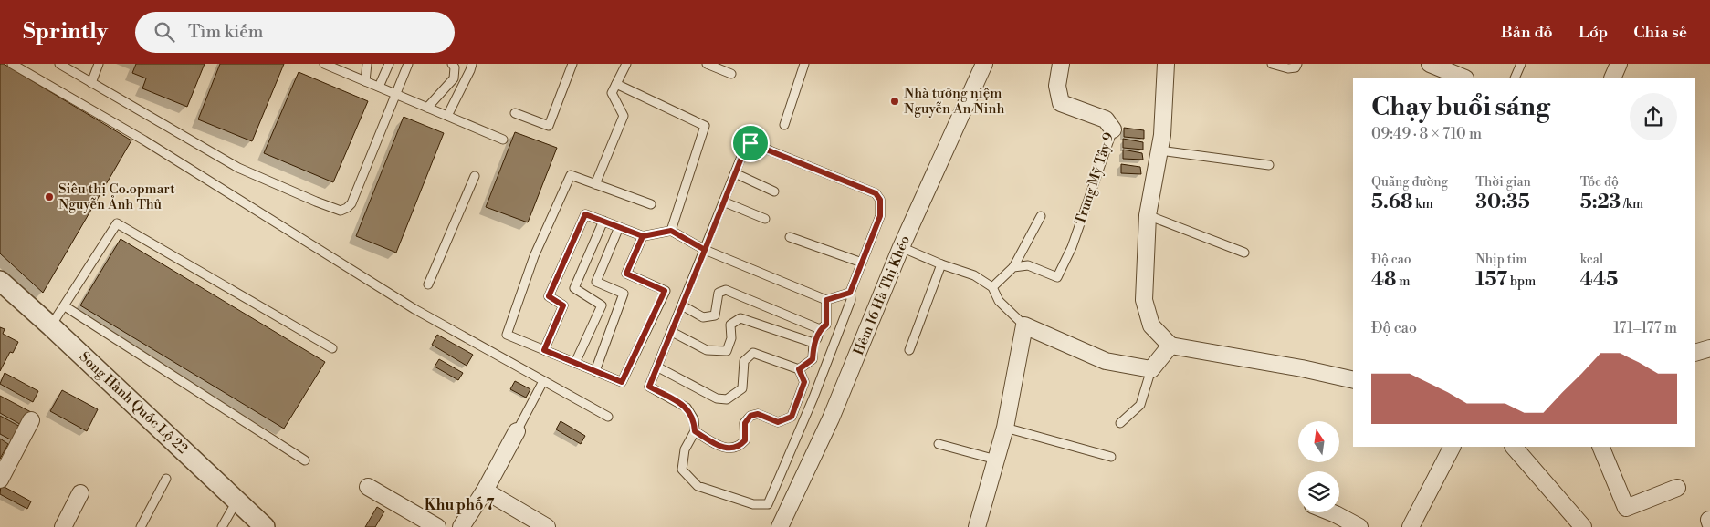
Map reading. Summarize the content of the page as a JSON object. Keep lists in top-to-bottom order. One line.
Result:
{"streets":{"street":["Trung Mỹ Tây 9","Hẻm 16 Hà Thị Khéo","Song Hành Quốc Lộ 22"]},"districts":["Khu phố 7"],"places":["Nhà tưởng niệm Nguyễn An Ninh","Siêu thị Co.opmart Nguyễn Ảnh Thủ"],"north":"top","page":{"header":"Sprintly","search":"Tìm kiếm","nav":["Bản đồ","Lớp","Chia sẻ"],"heading":["Chạy buổi sáng","09:49 · 8 × 710 m"],"stats":[["Quãng đường","5.68 km"],["Thời gian","30:35"],["Tốc độ","5:23 /km"],["Độ cao","48 m"],["Nhịp tim","157 bpm"],["kcal","445"]],"chart":["Độ cao","171–177 m"]}}
